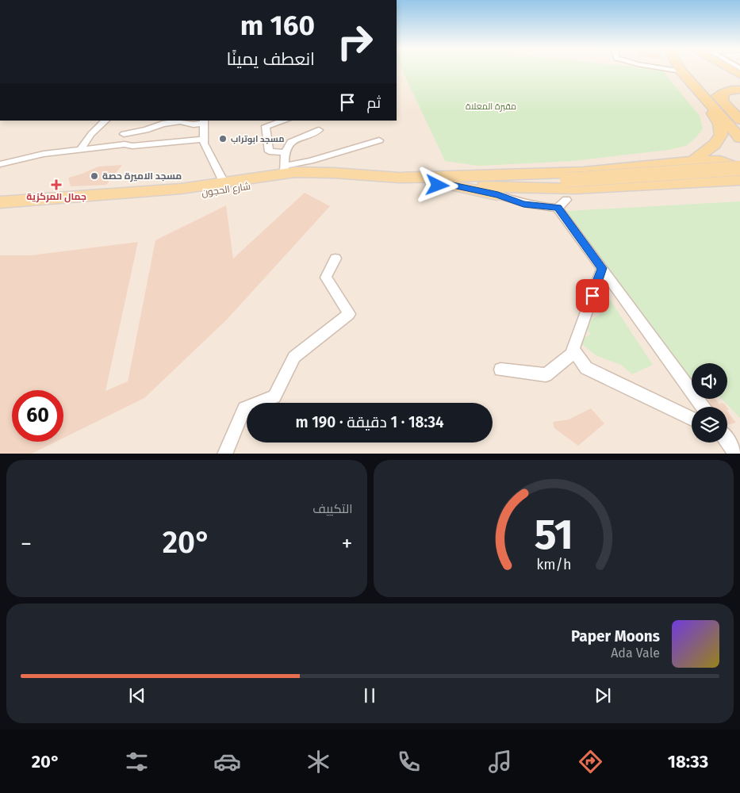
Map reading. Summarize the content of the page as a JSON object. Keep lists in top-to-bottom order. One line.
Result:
{"streets":{"main road":["شارع الحجون"]},"parks":["مقبرة المعلاة"],"places":{"other":["مسجد ابوتراب","مسجد الاميرة حصة"],"health":["جمال المركزية"]},"page":{"turn":["160 m","انعطف يمينًا"],"then":"ثم","limit":"60","trip":"18:34 · 1 دقيقة · 190 m","tile":"التكييف","heat":["−","20°","+"],"song":["Paper Moons","Ada Vale"],"tabs":["18:33","20°"],"gauge":["51","km/h"]}}
